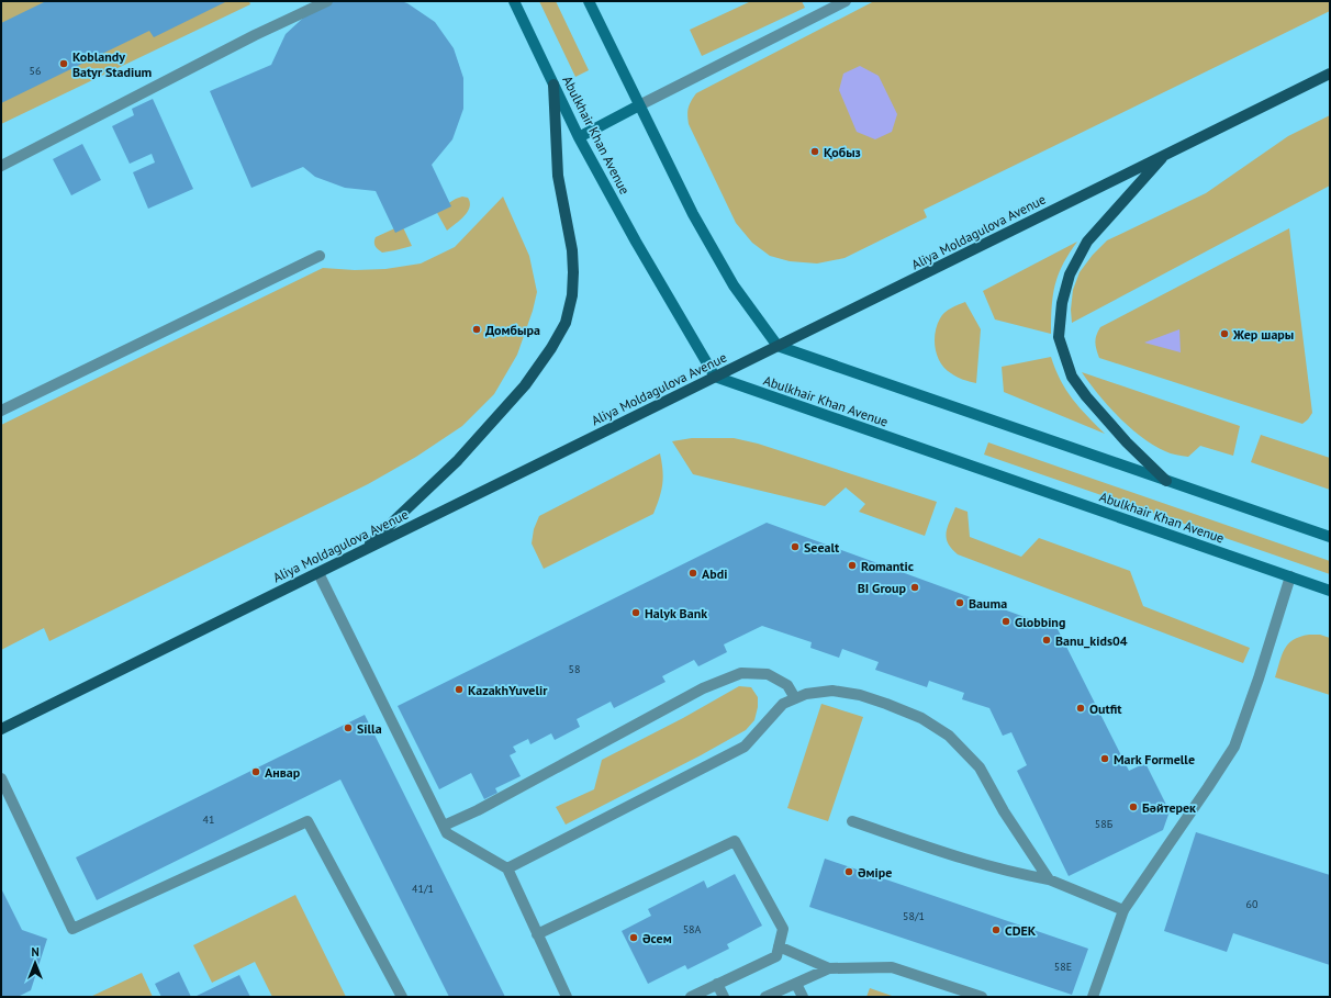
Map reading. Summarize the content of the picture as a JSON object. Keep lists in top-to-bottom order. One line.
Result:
{"streets":{"main road":["Abulkhair Khan Avenue","Aliya Moldagulova Avenue"]},"crossings":[["Abulkhair Khan Avenue","Aliya Moldagulova Avenue"]],"places":["Koblandy Batyr Stadium","Қобыз","Домбыра","Жер шары","Seealt","Romantic","Abdi","BI Group","Bauma","Halyk Bank","Globbing","Banu_kids04","KazakhYuvelir","Outfit","Silla","Mark Formelle","Анвар","Бәйтерек","Әміре","CDEK","Әсем"],"house_numbers":["56","58","41","58Б","41/1","60","58/1","58А","58Е"],"north":"top"}
